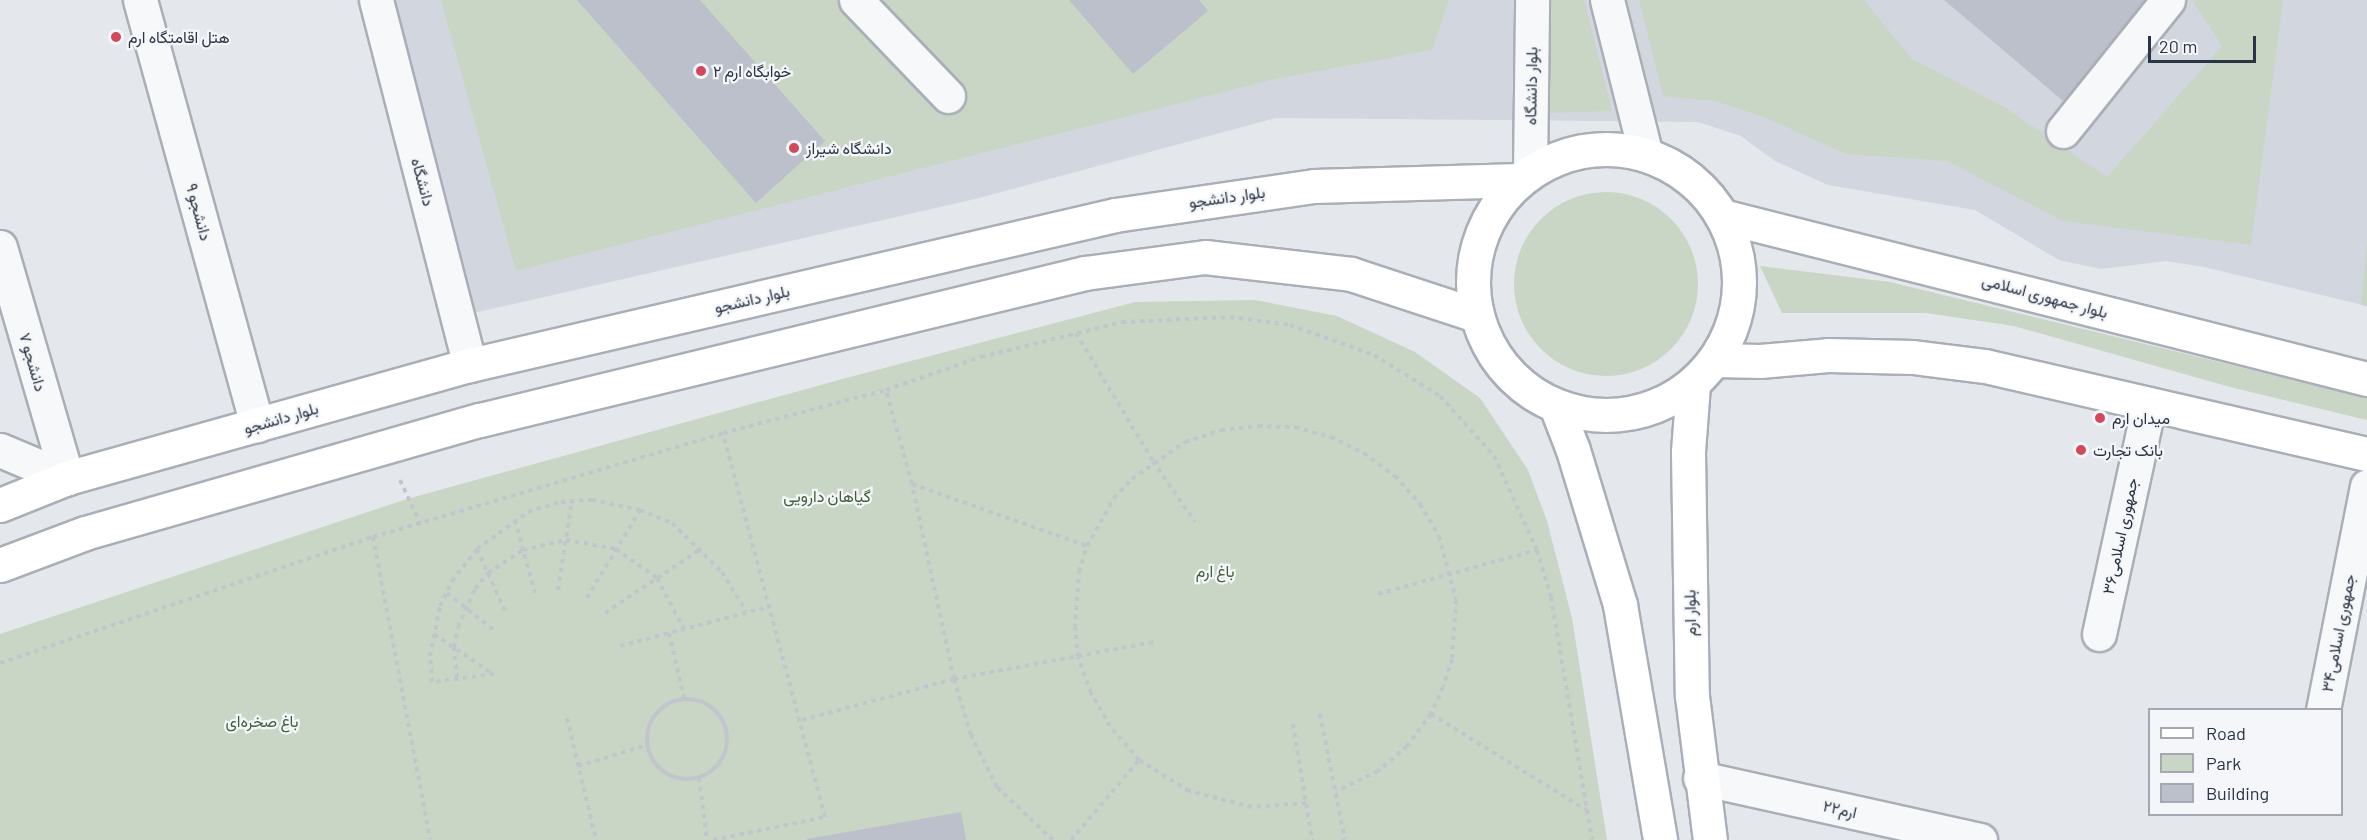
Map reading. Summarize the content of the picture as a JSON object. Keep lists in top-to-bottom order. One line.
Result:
{"streets":{"main road":["بلوار دانشجو","بلوار جمهوری اسلامی","بلوار ارم"],"street":["بلوار دانشگاه","دانشگاه","۹ دانشجو","۷ دانشجو","جمهوری اسلامی۳۶","جمهوری اسلامی۳۴","ارم۲۲"]},"crossings":[["بلوار دانشگاه","بلوار دانشجو"],["دانشگاه","بلوار دانشجو"],["بلوار دانشجو","۹ دانشجو"],["بلوار دانشجو","۷ دانشجو"],["بلوار ارم","ارم۲۲"]],"parks":["گیاهان دارویی","باغ ارم","باغ صخره‌ای"],"places":["هتل اقامتگاه ارم","خوابگاه ارم ۲","دانشگاه شیراز","میدان ارم","بانک تجارت"],"legend":["Road","Park","Building"],"scale_bar":"20 m"}
